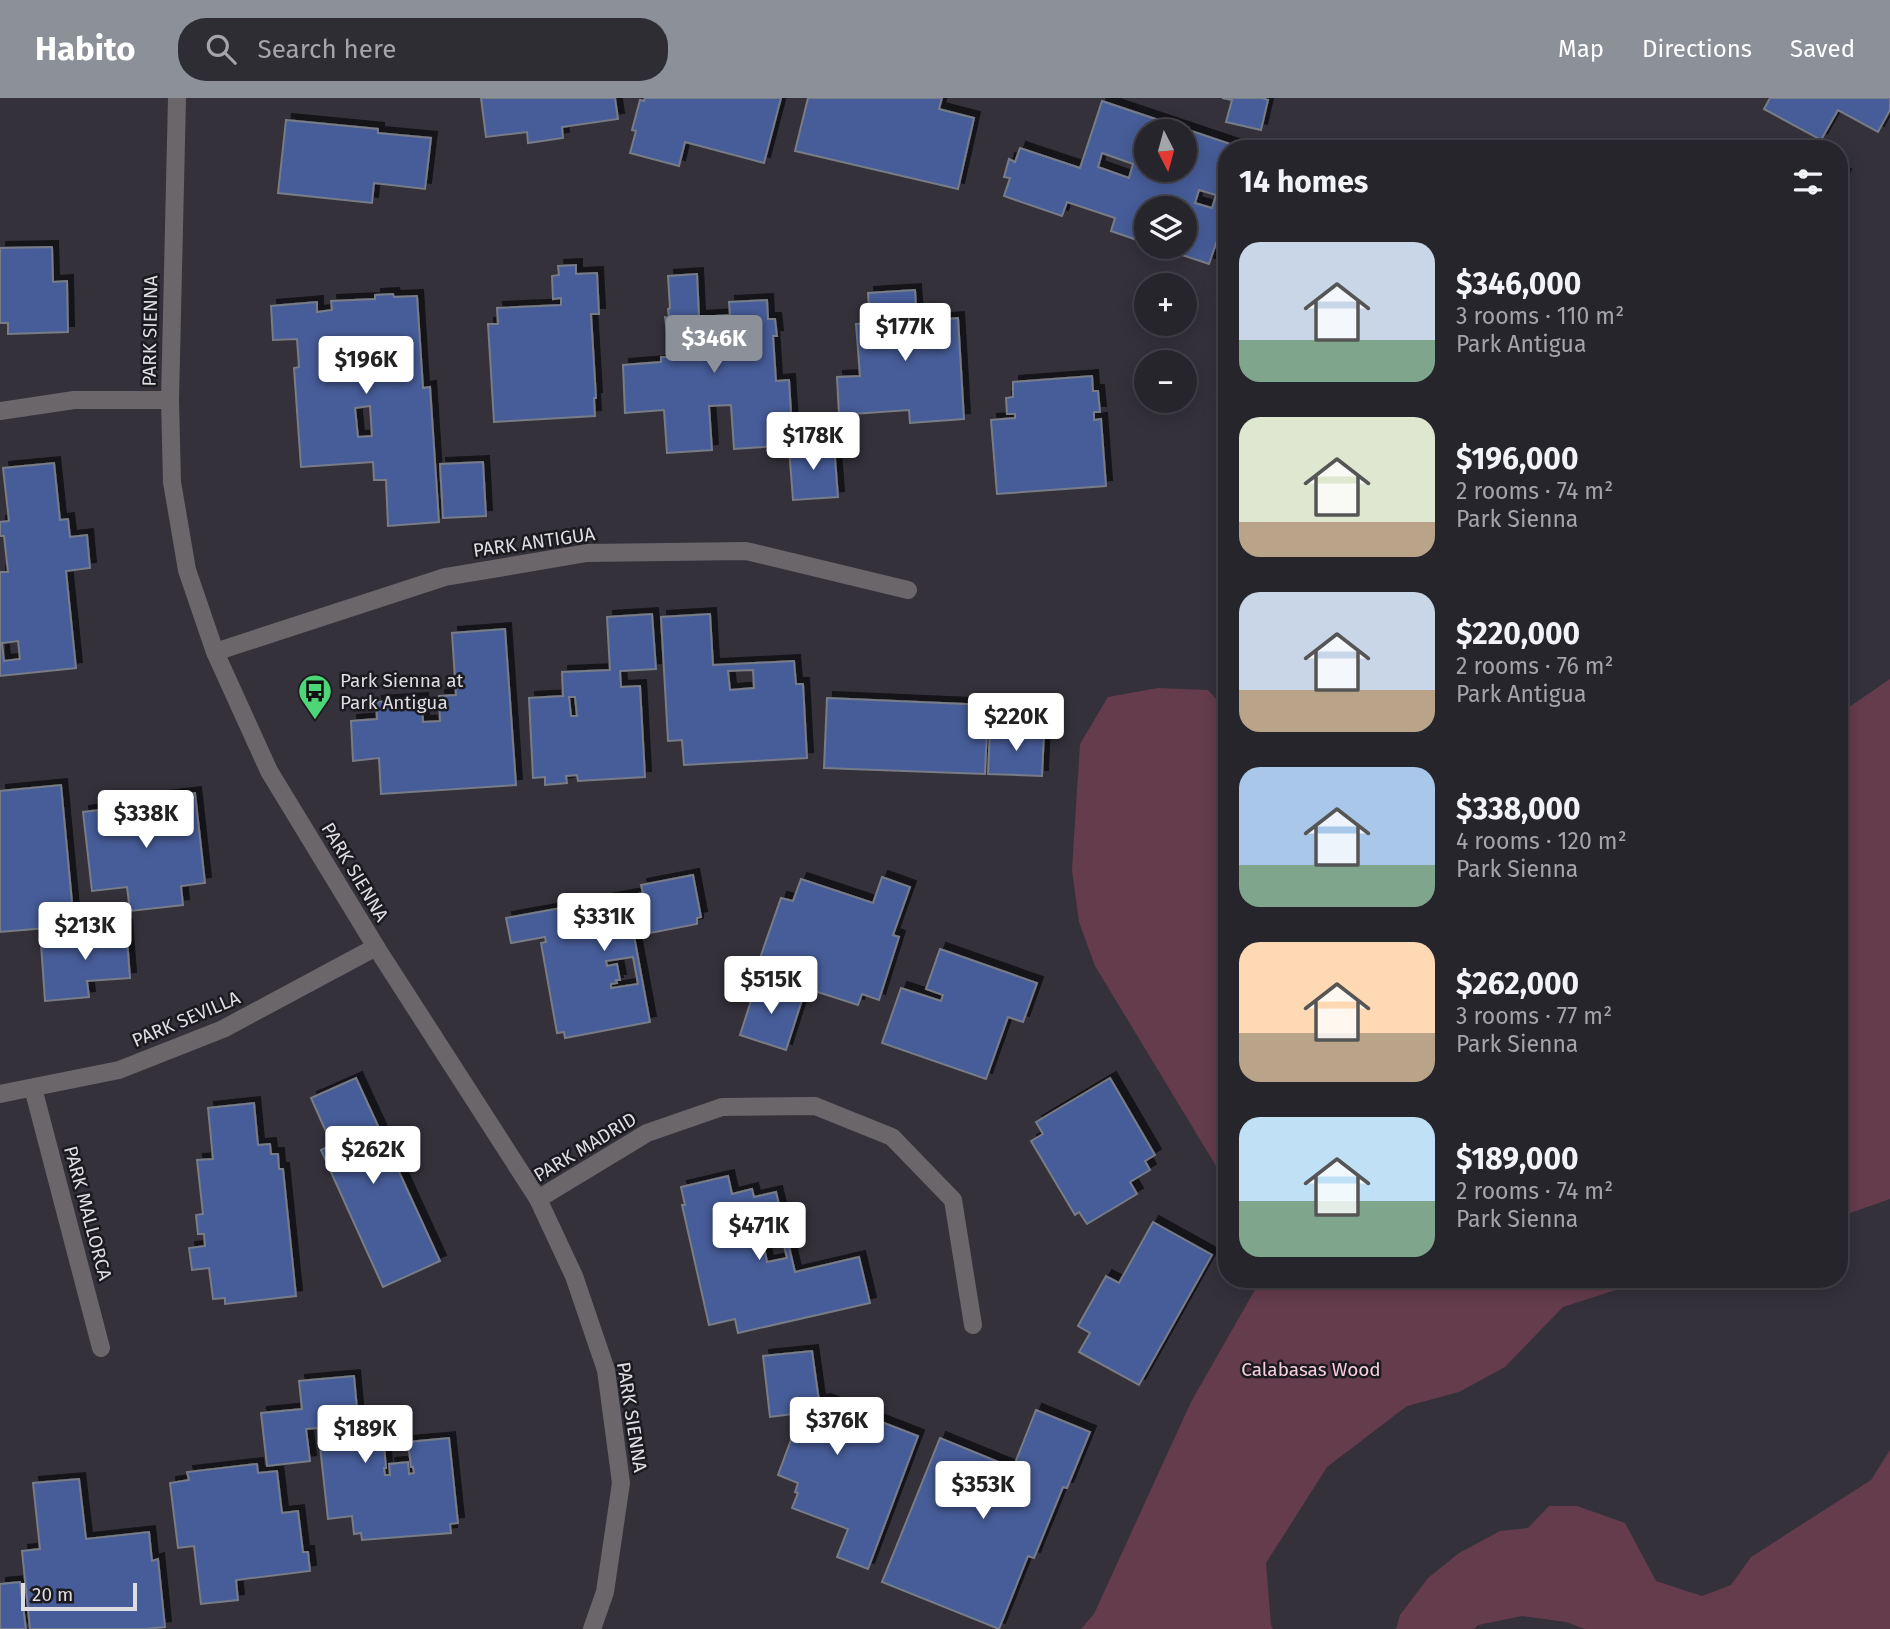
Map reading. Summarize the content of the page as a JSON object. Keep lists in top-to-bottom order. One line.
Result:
{"streets":{"street":["PARK SIENNA","PARK ANTIGUA","PARK SEVILLA","PARK MADRID","PARK MALLORCA"]},"crossings":[["PARK SIENNA","PARK ANTIGUA"],["PARK SIENNA","PARK SEVILLA"],["PARK SIENNA","PARK MADRID"],["PARK SEVILLA","PARK MALLORCA"]],"parks":["Calabasas Wood"],"places":{"bus stop":["Park Sienna at Park Antigua"]},"scale_bar":"20 m","north":"bottom","page":{"header":"Habito","search":"Search here","nav":["Map","Directions","Saved"],"map_buttons":["+","−"],"heading":"14 homes","list":[{"name":"$346,000","note":"3 rooms · 110 m² · Park Antigua"},{"name":"$196,000","note":"2 rooms · 74 m² · Park Sienna"},{"name":"$220,000","note":"2 rooms · 76 m² · Park Antigua"},{"name":"$338,000","note":"4 rooms · 120 m² · Park Sienna"},{"name":"$262,000","note":"3 rooms · 77 m² · Park Sienna"},{"name":"$189,000","note":"2 rooms · 74 m² · Park Sienna"}],"price":["$177K","$346K","$196K","$178K","$220K","$338K","$331K","$213K","$515K","$262K","$471K","$376K","$189K","$353K"],"scale":"20 m"}}
